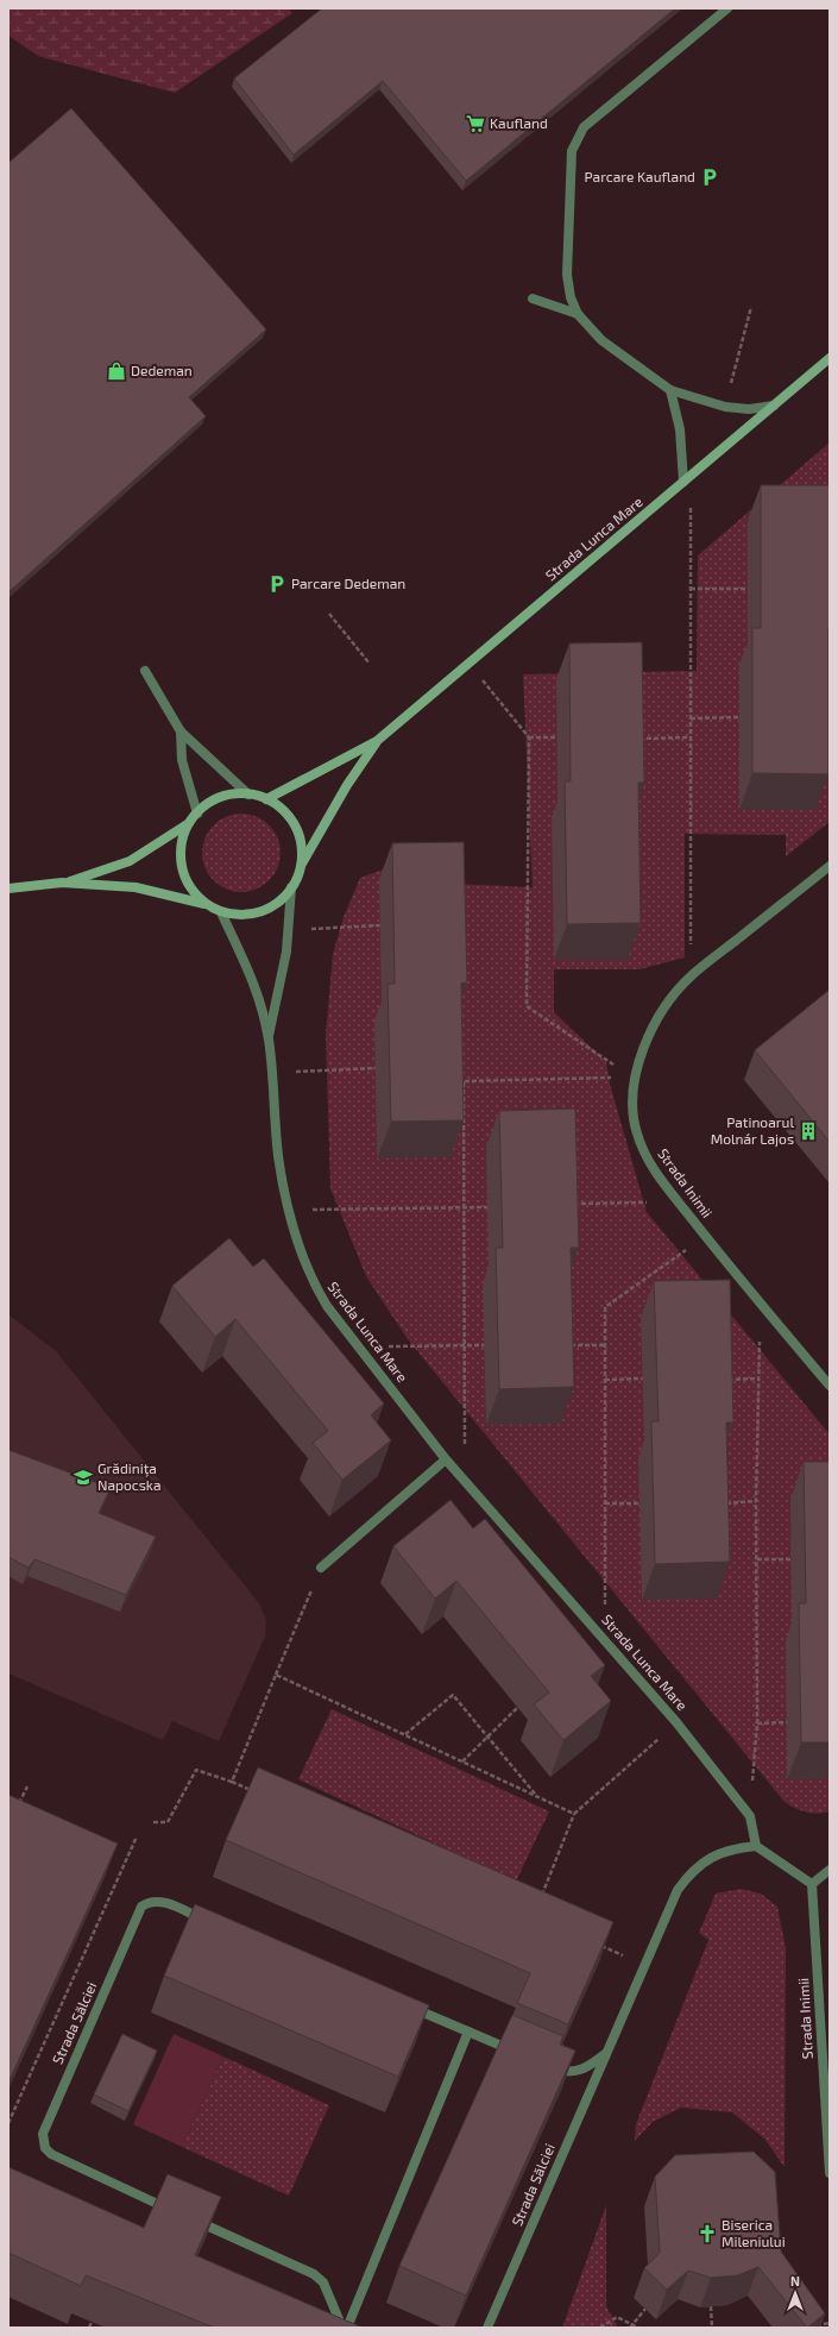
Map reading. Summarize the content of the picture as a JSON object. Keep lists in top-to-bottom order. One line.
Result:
{"streets":{"main road":["Strada Lunca Mare"],"street":["Strada Inimii","Strada Sălciei"]},"crossings":[["Strada Lunca Mare","Strada Sălciei"]],"places":{"supermarket":["Kaufland"],"parking":["Parcare Kaufland","Parcare Dedeman"],"shop":["Dedeman"],"building":["Patinoarul Molnár Lajos"],"school or university":["Grădiniţa Napocska"],"church":["Biserica Mileniului"]},"north":"top"}
